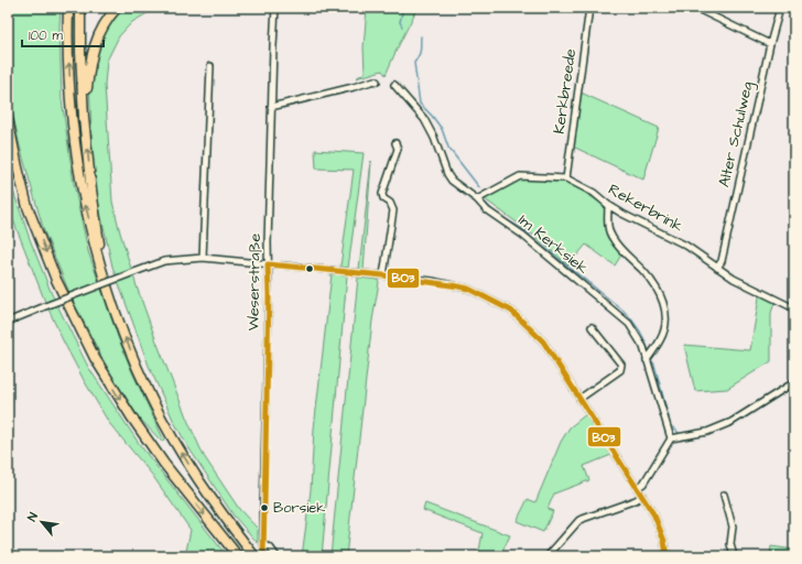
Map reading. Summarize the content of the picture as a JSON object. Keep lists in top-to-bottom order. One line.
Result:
{"streets":{"street":["Kerkbreede","Alter Schulweg","Rekerbrink","Im Kerksiek","Weserstraße"]},"crossings":[["Kerkbreede","Rekerbrink"],["Alter Schulweg","Rekerbrink"],["Rekerbrink","Im Kerksiek"]],"places":["Borsiek"],"lines":["transit line BO3"],"scale_bar":"100 m","north":"top left"}
